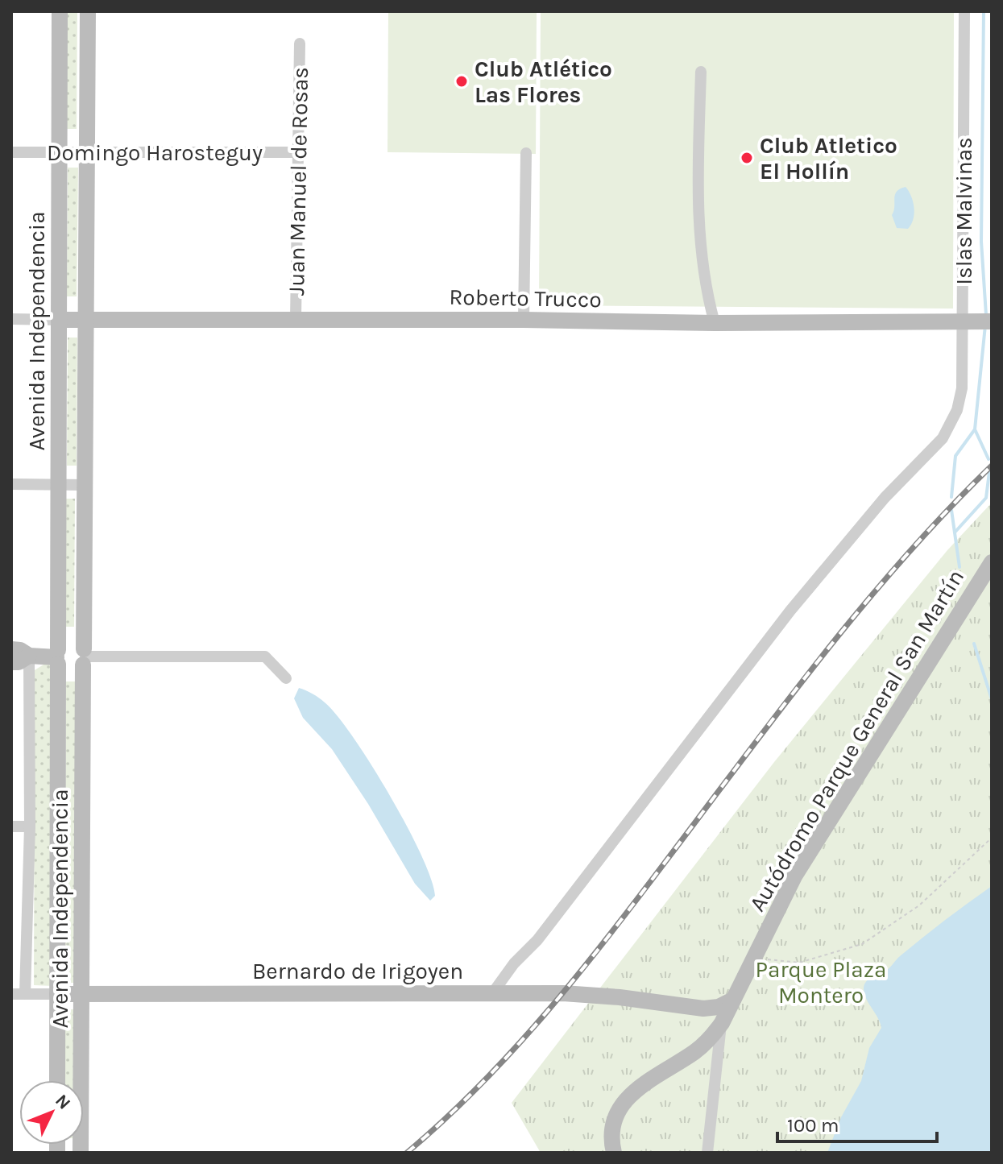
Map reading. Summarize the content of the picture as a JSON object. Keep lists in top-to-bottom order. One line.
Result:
{"streets":{"main road":["Roberto Trucco","Avenida Independencia","Autódromo Parque General San Martín","Bernardo de Irigoyen"],"street":["Domingo Harosteguy","Juan Manuel de Rosas","Islas Malvinas"]},"crossings":[["Domingo Harosteguy","Juan Manuel de Rosas"],["Domingo Harosteguy","Avenida Independencia"],["Juan Manuel de Rosas","Roberto Trucco"],["Islas Malvinas","Roberto Trucco"],["Islas Malvinas","Bernardo de Irigoyen"],["Roberto Trucco","Avenida Independencia"],["Avenida Independencia","Bernardo de Irigoyen"],["Autódromo Parque General San Martín","Bernardo de Irigoyen"]],"parks":["Parque Plaza Montero"],"places":["Club Atlético Las Flores","Club Atletico El Hollín"],"scale_bar":"100 m","north":"top right"}
